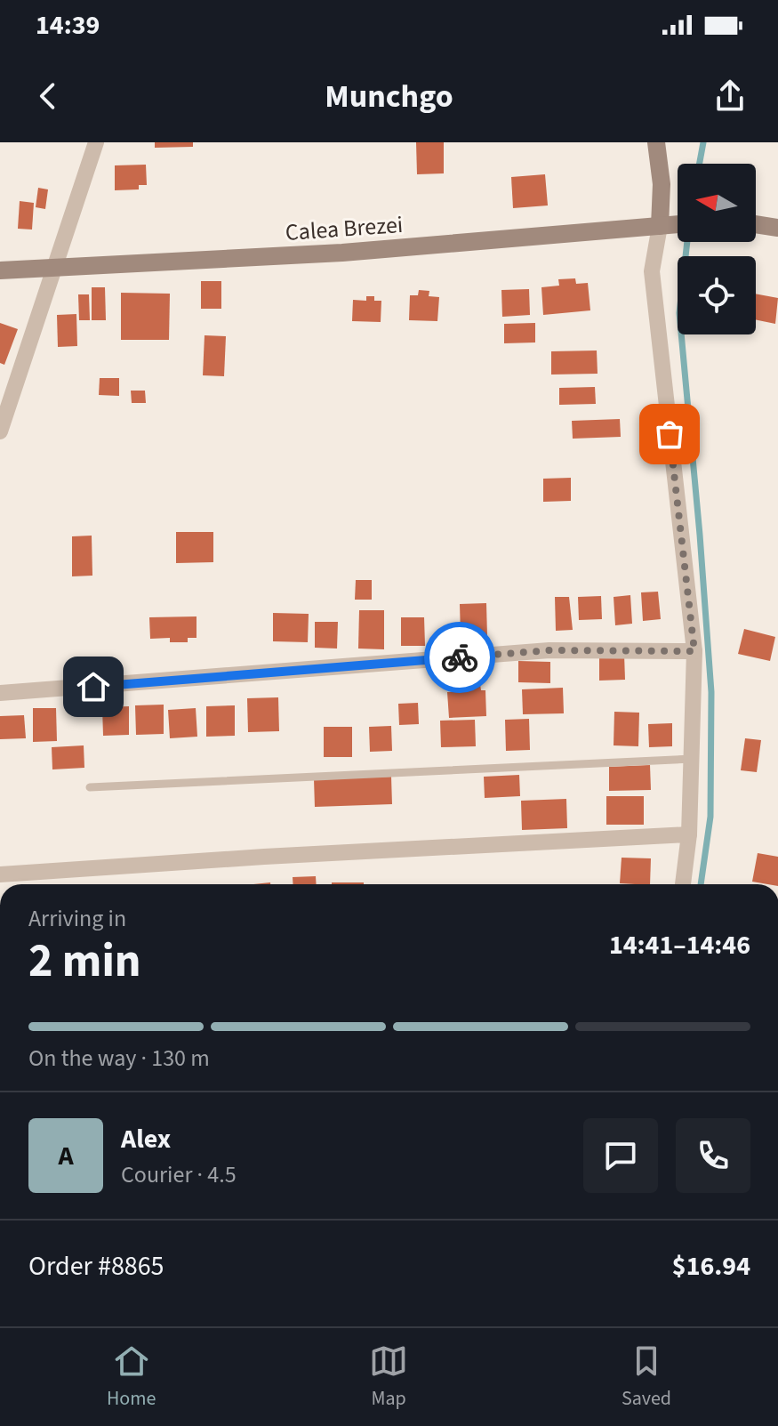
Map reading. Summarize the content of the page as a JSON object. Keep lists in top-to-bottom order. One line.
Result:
{"streets":{"street":["Calea Brezei"]},"north":"left","page":{"status":"14:39","header":"Munchgo","heading":["2 min","Arriving in","14:41–14:46"],"panel":["Alex","Courier · 4.5","Order #8865","$16.94"],"bar":"On the way · 130 m","round":"A","tabs":["Home","Map","Saved"]}}
